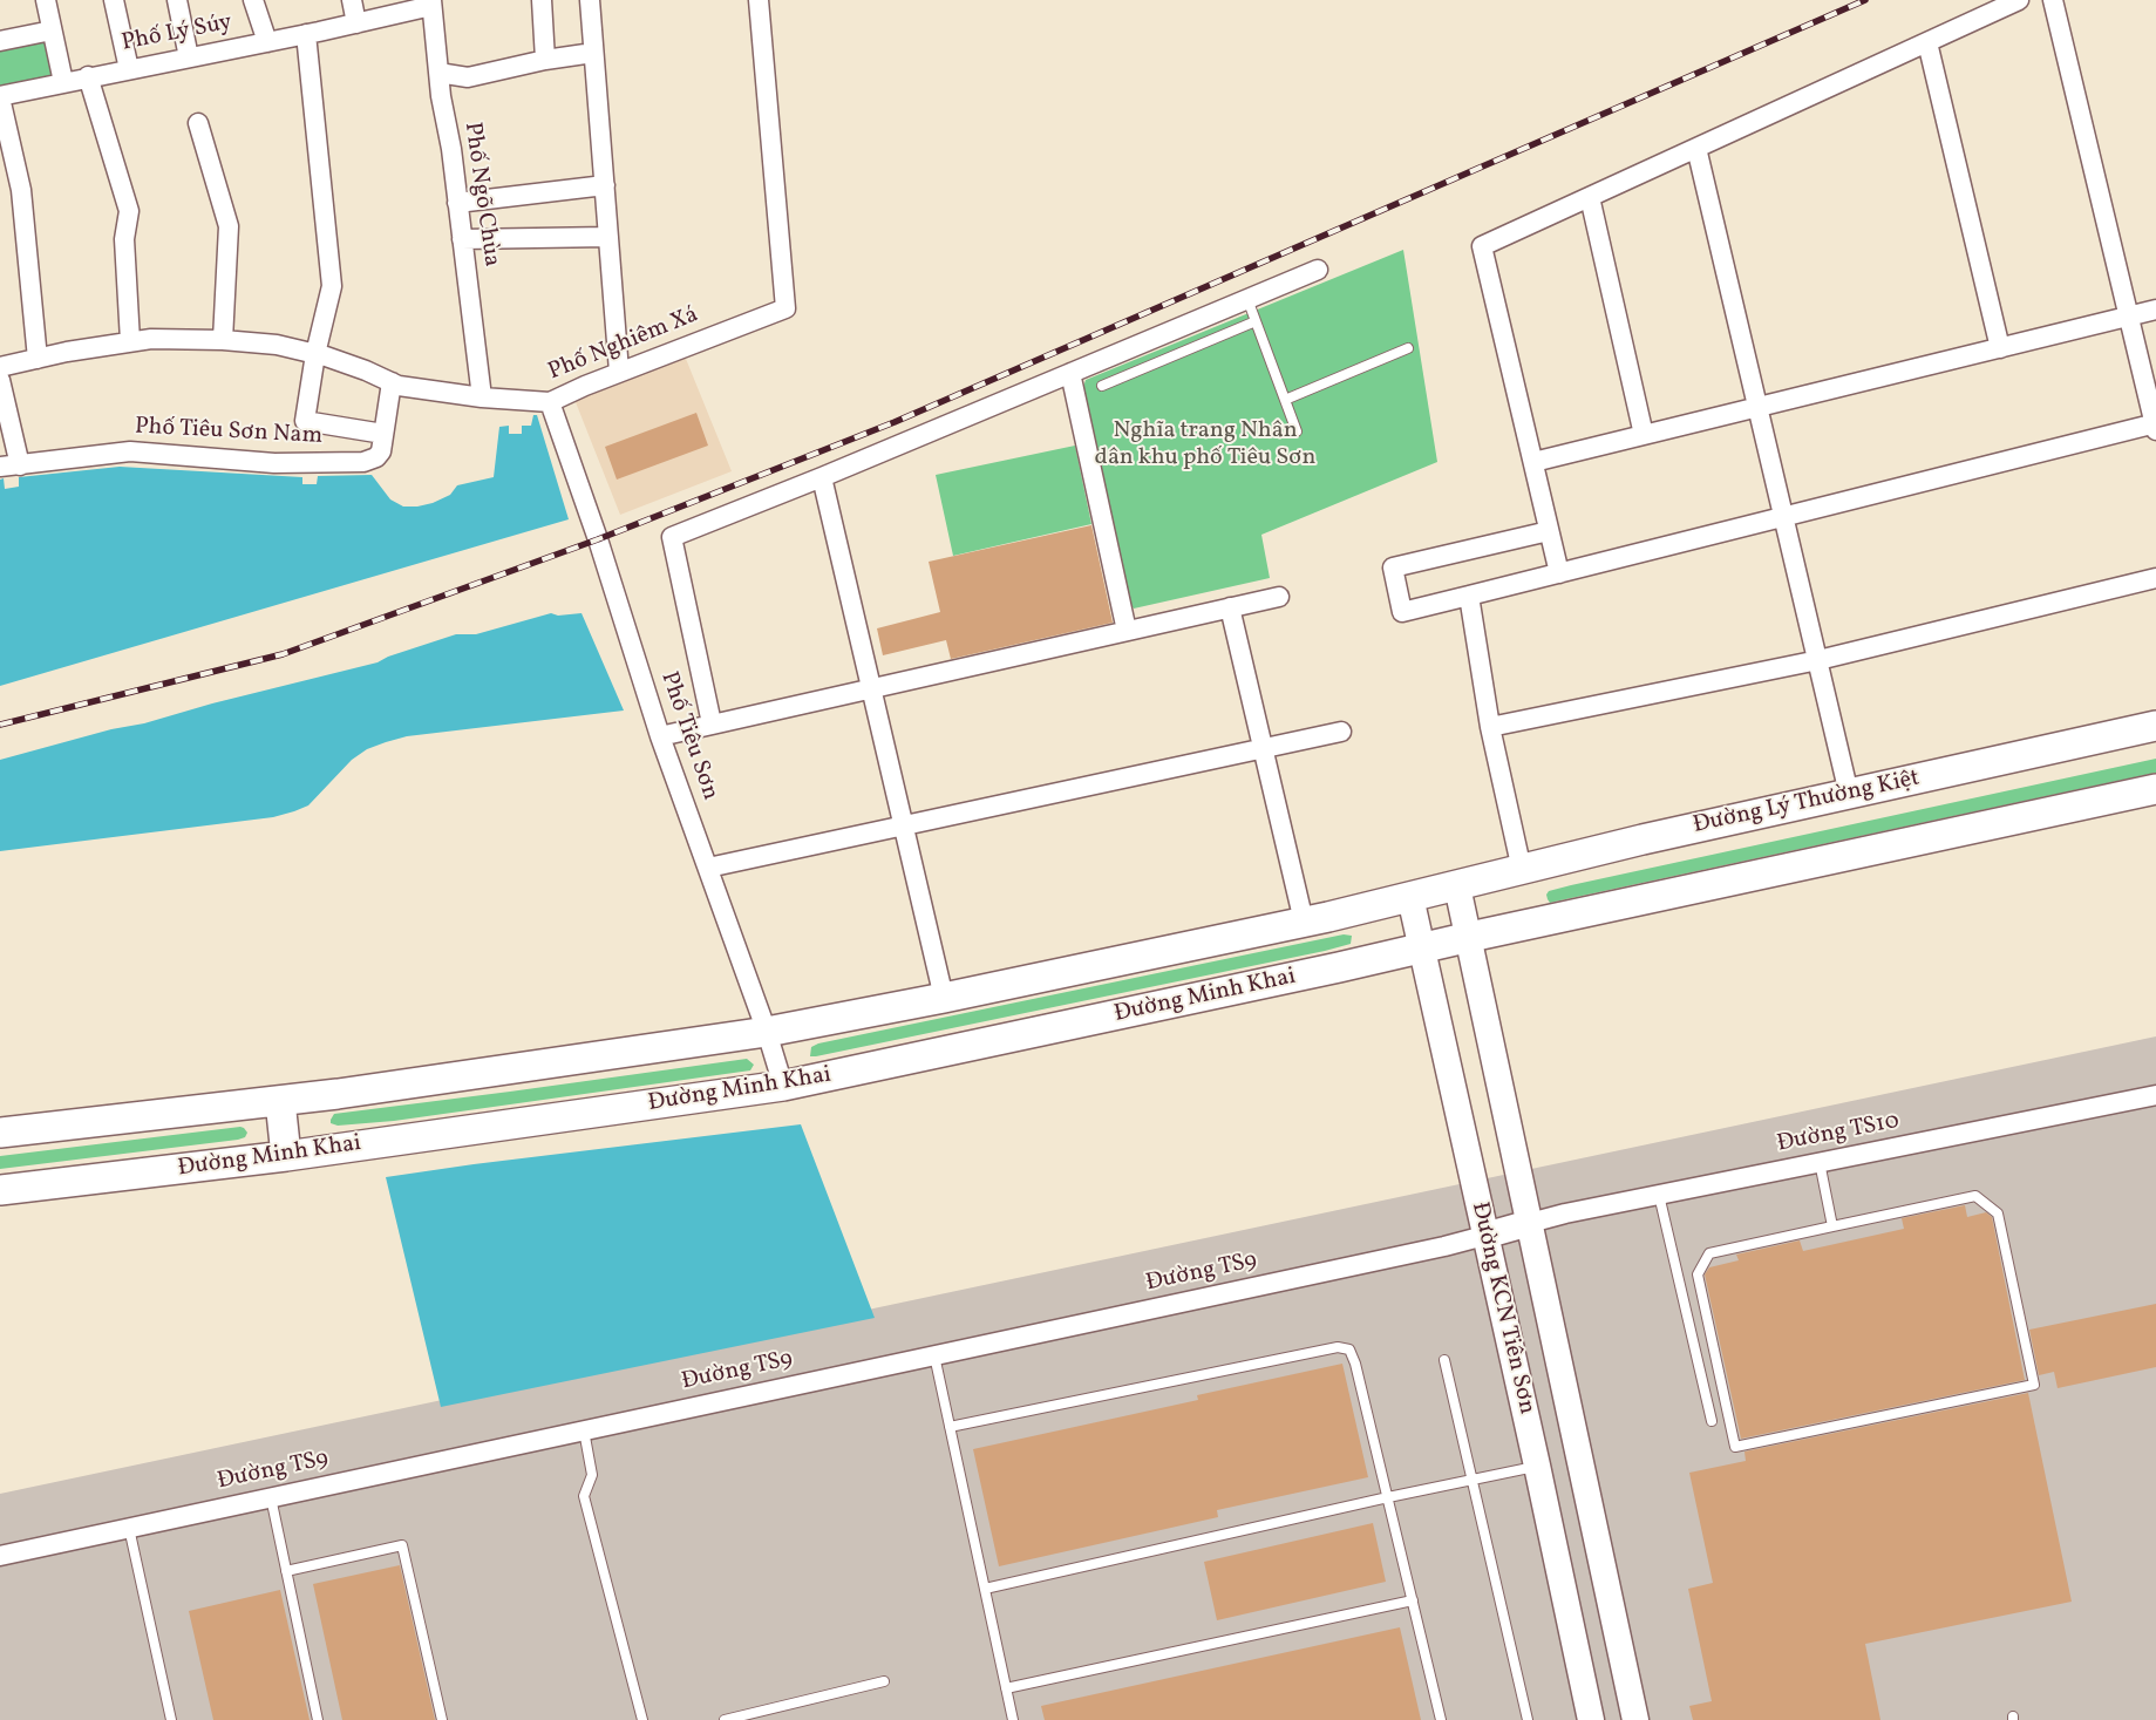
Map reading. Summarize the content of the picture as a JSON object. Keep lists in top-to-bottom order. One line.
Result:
{"streets":{"main road":["Đường Lý Thường Kiệt","Đường Minh Khai","Đường KCN Tiên Sơn"],"street":["Phố Lý Súy","Phố Ngõ Chùa","Phố Nghiêm Xá","Phố Tiêu Sơn Nam","Phố Tiêu Sơn","Đường TS10","Đường TS9"]},"crossings":[["Phố Lý Súy","Phố Ngõ Chùa"],["Phố Ngõ Chùa","Phố Nghiêm Xá"],["Phố Nghiêm Xá","Phố Tiêu Sơn Nam"],["Phố Nghiêm Xá","Phố Tiêu Sơn"],["Phố Tiêu Sơn","Đường Minh Khai"],["Đường Lý Thường Kiệt","Đường KCN Tiên Sơn"],["Đường Minh Khai","Đường KCN Tiên Sơn"],["Đường TS10","Đường KCN Tiên Sơn"],["Đường TS9","Đường KCN Tiên Sơn"]],"parks":["Nghĩa trang Nhân dân khu phố Tiêu Sơn"]}
